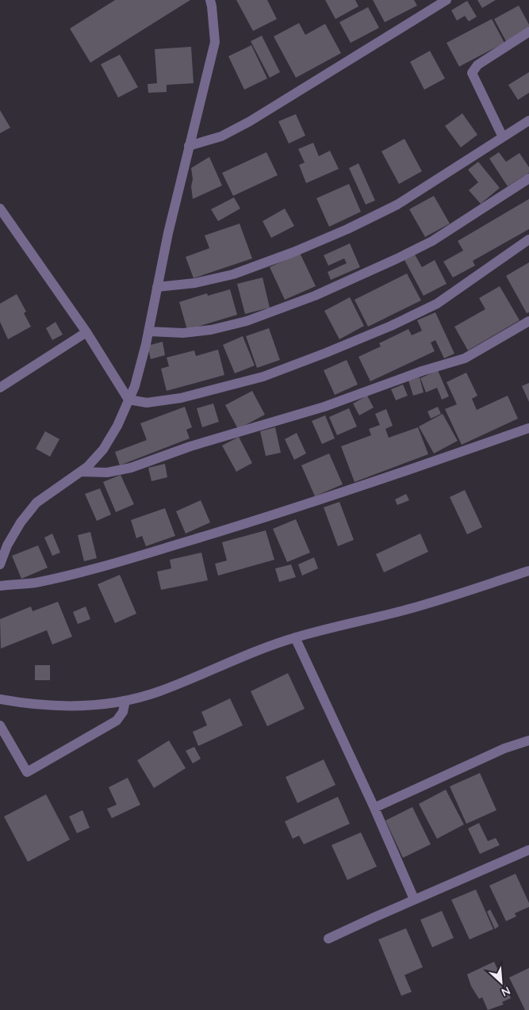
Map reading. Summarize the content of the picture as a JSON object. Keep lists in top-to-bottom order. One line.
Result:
{"north":"bottom right"}
